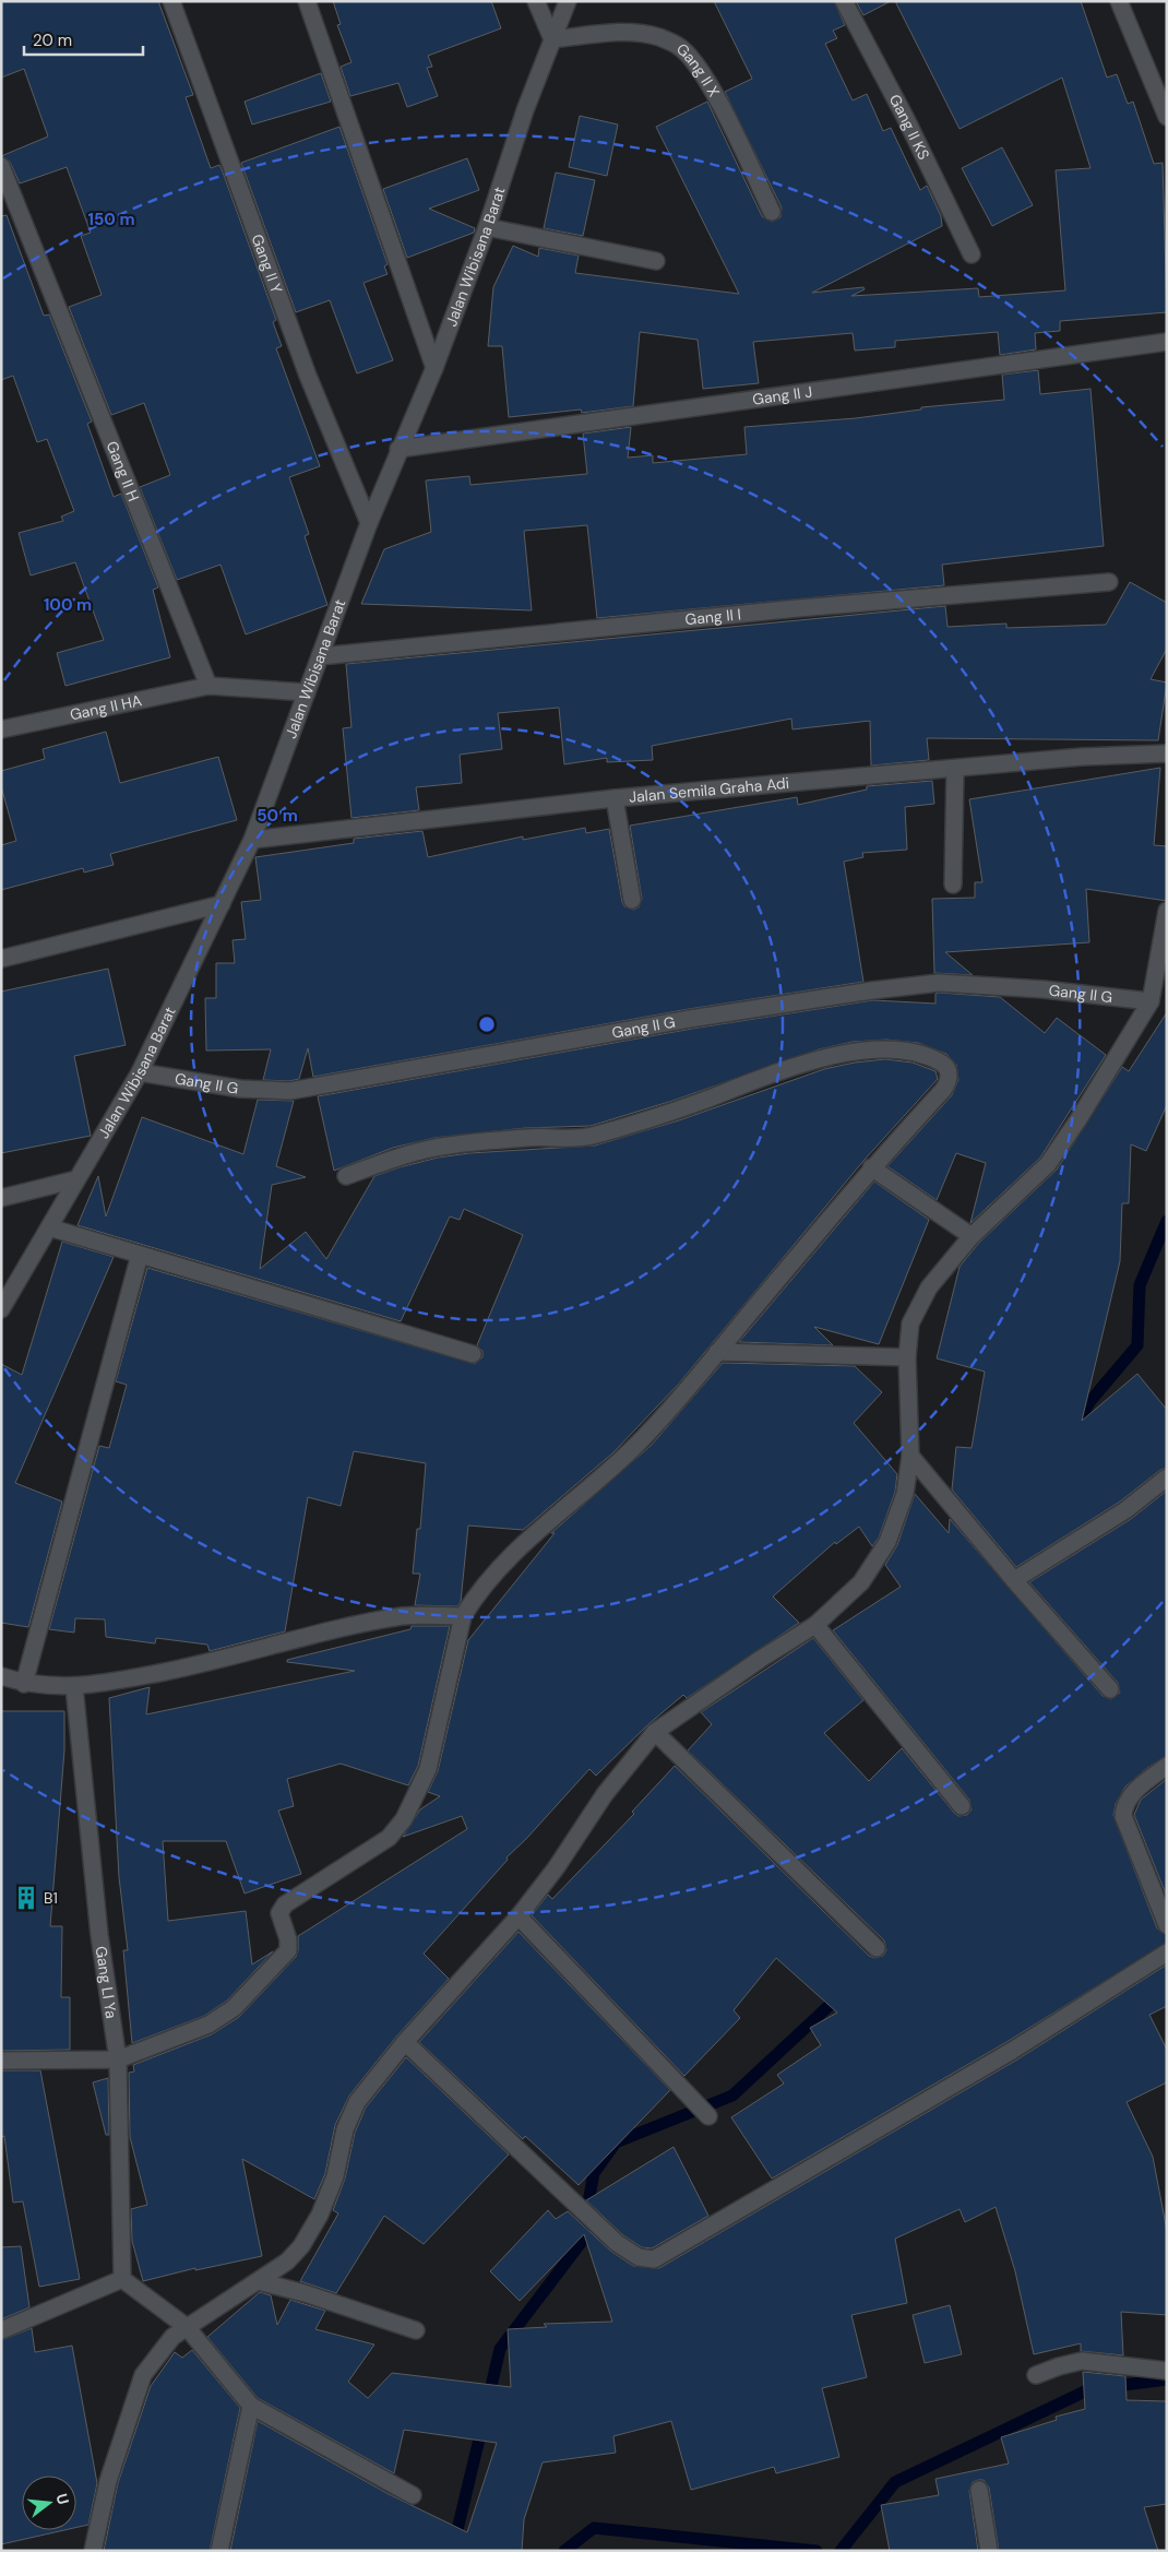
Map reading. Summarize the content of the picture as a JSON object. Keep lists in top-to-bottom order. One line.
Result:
{"streets":{"street":["Gang II X","Gang II KS","Jalan Wibisana Barat","Gang II Y","Gang II J","Gang II H","Gang II I","Gang II HA","Jalan Semila Graha Adi","Gang II G","Gang Ll Ya"]},"crossings":[["Gang II X","Jalan Wibisana Barat"],["Jalan Wibisana Barat","Gang II Y"],["Jalan Wibisana Barat","Gang II J"],["Jalan Wibisana Barat","Gang II I"],["Jalan Wibisana Barat","Jalan Semila Graha Adi"],["Jalan Wibisana Barat","Gang II G"],["Gang II H","Gang II HA"]],"places":{"building":["B1"]},"scale_bar":"20 m","north":"right","rings":["150 m","100 m","50 m"]}
